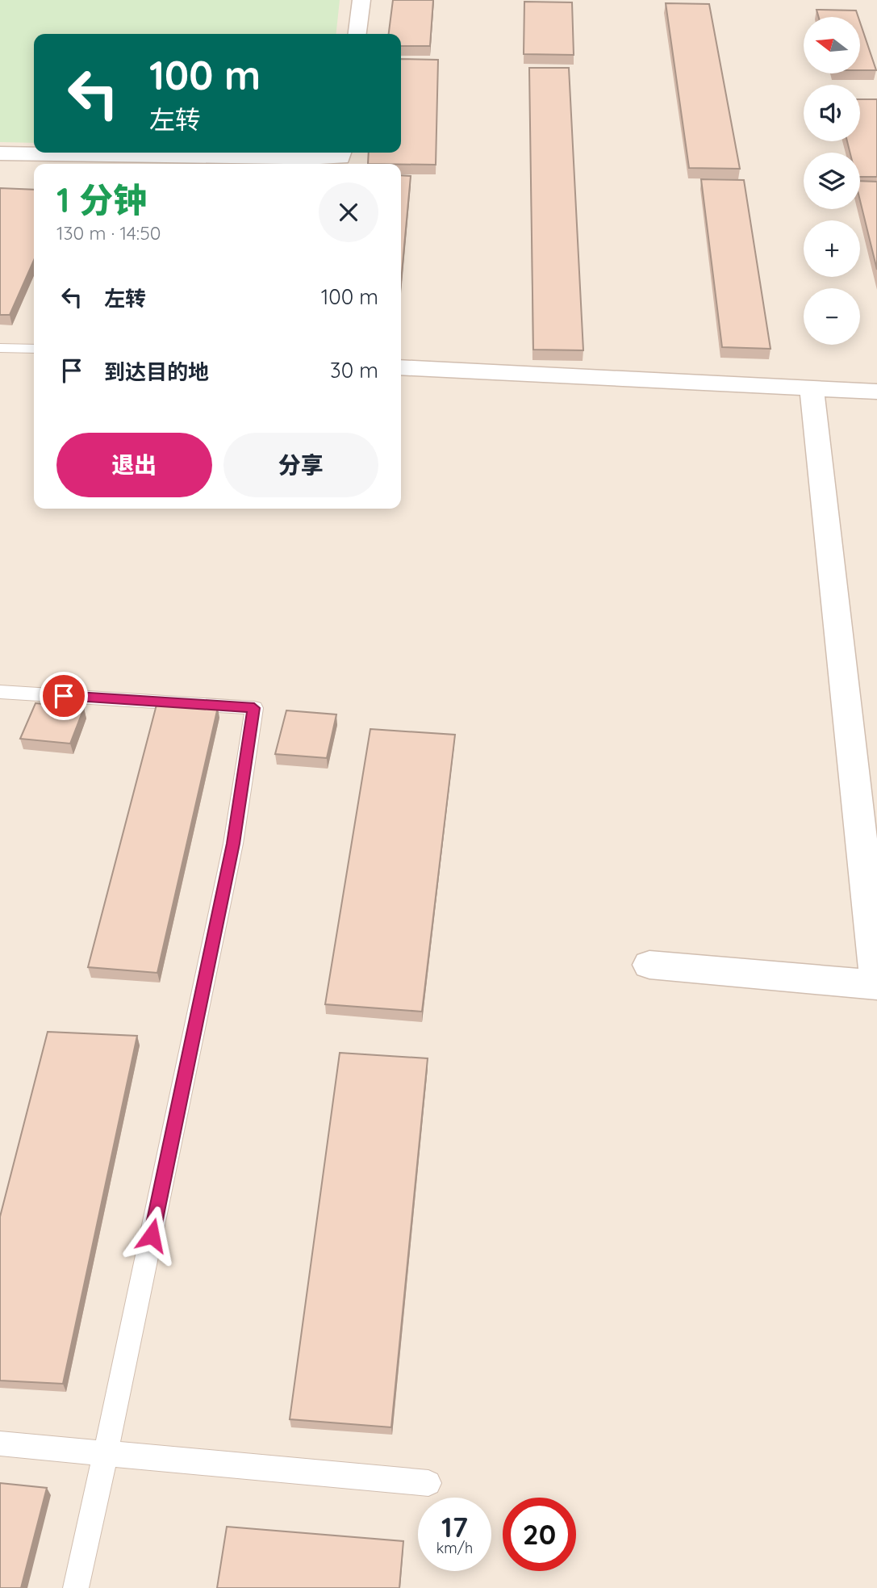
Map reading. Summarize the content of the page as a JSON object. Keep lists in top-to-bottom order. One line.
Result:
{"north":"left","page":{"map_buttons":["+","−"],"turn":["100 m","左转"],"heading":["1 分钟","130 m · 14:50"],"list":[{"name":"左转","value":"100 m"},{"name":"到达目的地","value":"30 m"}],"buttons":["退出","分享"],"speed":"17 km/h","limit":"20"}}
